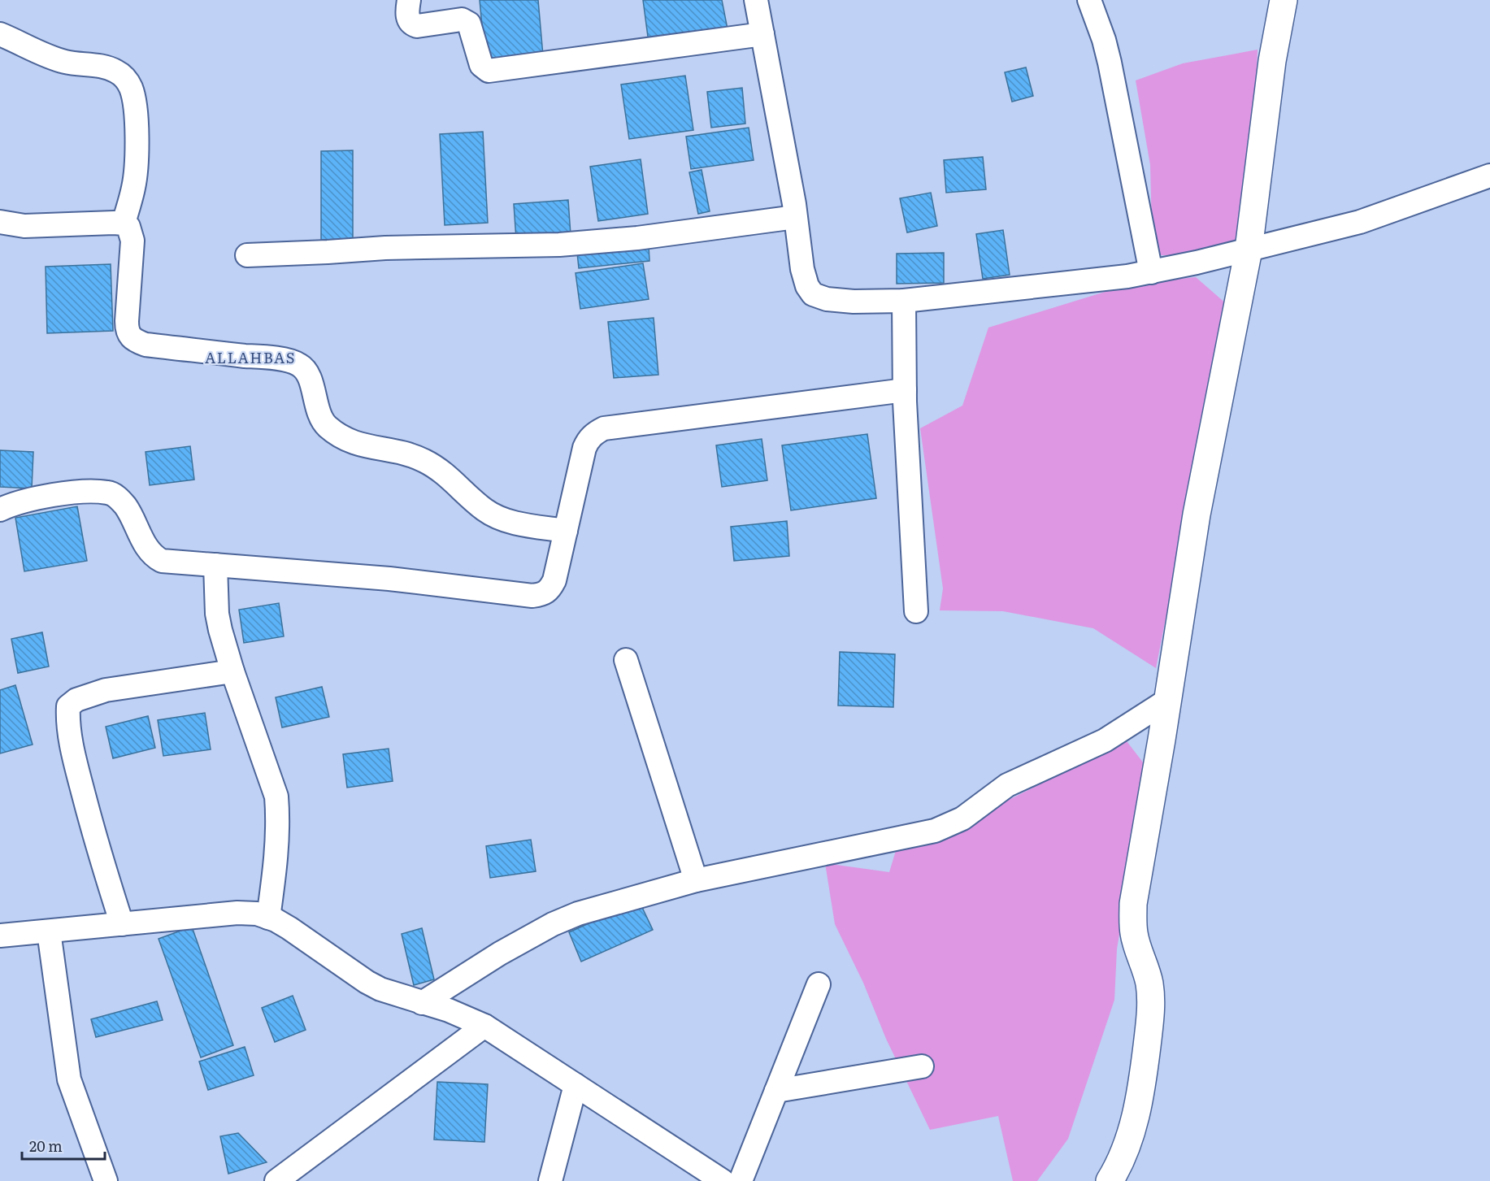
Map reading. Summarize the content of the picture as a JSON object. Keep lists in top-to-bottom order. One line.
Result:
{"districts":["ALLAHBAS"],"scale_bar":"20 m"}
